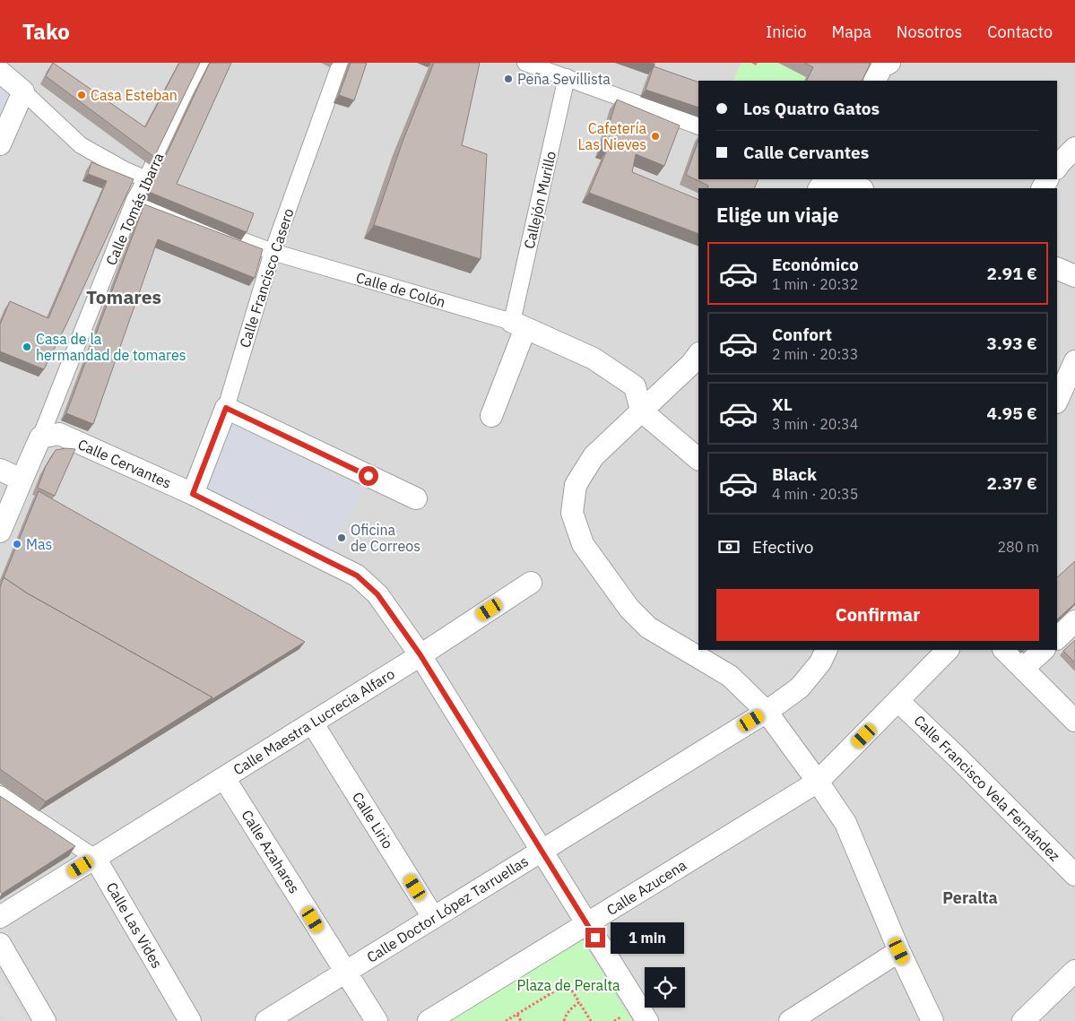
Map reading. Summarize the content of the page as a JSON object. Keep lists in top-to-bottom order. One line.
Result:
{"streets":{"street":["Callejón Murillo","Calle Tomás Ibarra","Calle Francisco Casero","Calle de Colón","Calle Cervantes","Calle Maestra Lucrecia Alfaro","Calle Francisco Vela Fernández","Calle Lirio","Calle Azahares","Calle Azucena","Calle Doctor López Tarruellas","Calle Las Vides"]},"crossings":[["Callejón Murillo","Calle de Colón"],["Calle Tomás Ibarra","Calle de Colón"],["Calle Tomás Ibarra","Calle Cervantes"],["Calle Francisco Casero","Calle de Colón"],["Calle Francisco Casero","Calle Cervantes"],["Calle Cervantes","Calle Maestra Lucrecia Alfaro"],["Calle Cervantes","Calle Azucena"],["Calle Cervantes","Calle Doctor López Tarruellas"],["Calle Maestra Lucrecia Alfaro","Calle Lirio"],["Calle Maestra Lucrecia Alfaro","Calle Azahares"],["Calle Maestra Lucrecia Alfaro","Calle Las Vides"],["Calle Francisco Vela Fernández","Calle Azucena"],["Calle Lirio","Calle Doctor López Tarruellas"],["Calle Azahares","Calle Doctor López Tarruellas"]],"districts":["Tomares","Peralta"],"parks":["Plaza de Peralta"],"places":["Peña Sevillista","Casa Esteban","Cafetería Las Nieves","Casa de la hermandad de tomares","Oficina de Correos","Mas"],"page":{"header":"Tako","nav":["Inicio","Mapa","Nosotros","Contacto"],"banner":["Los Quatro Gatos","Calle Cervantes"],"heading":"Elige un viaje","list":[{"name":"Económico","note":"1 min · 20:32","value":"2.91 €"},{"name":"Confort","note":"2 min · 20:33","value":"3.93 €"},{"name":"XL","note":"3 min · 20:34","value":"4.95 €"},{"name":"Black","note":"4 min · 20:35","value":"2.37 €"}],"pay":["Efectivo","280 m"],"buttons":"Confirmar","bubble":"1 min"}}
